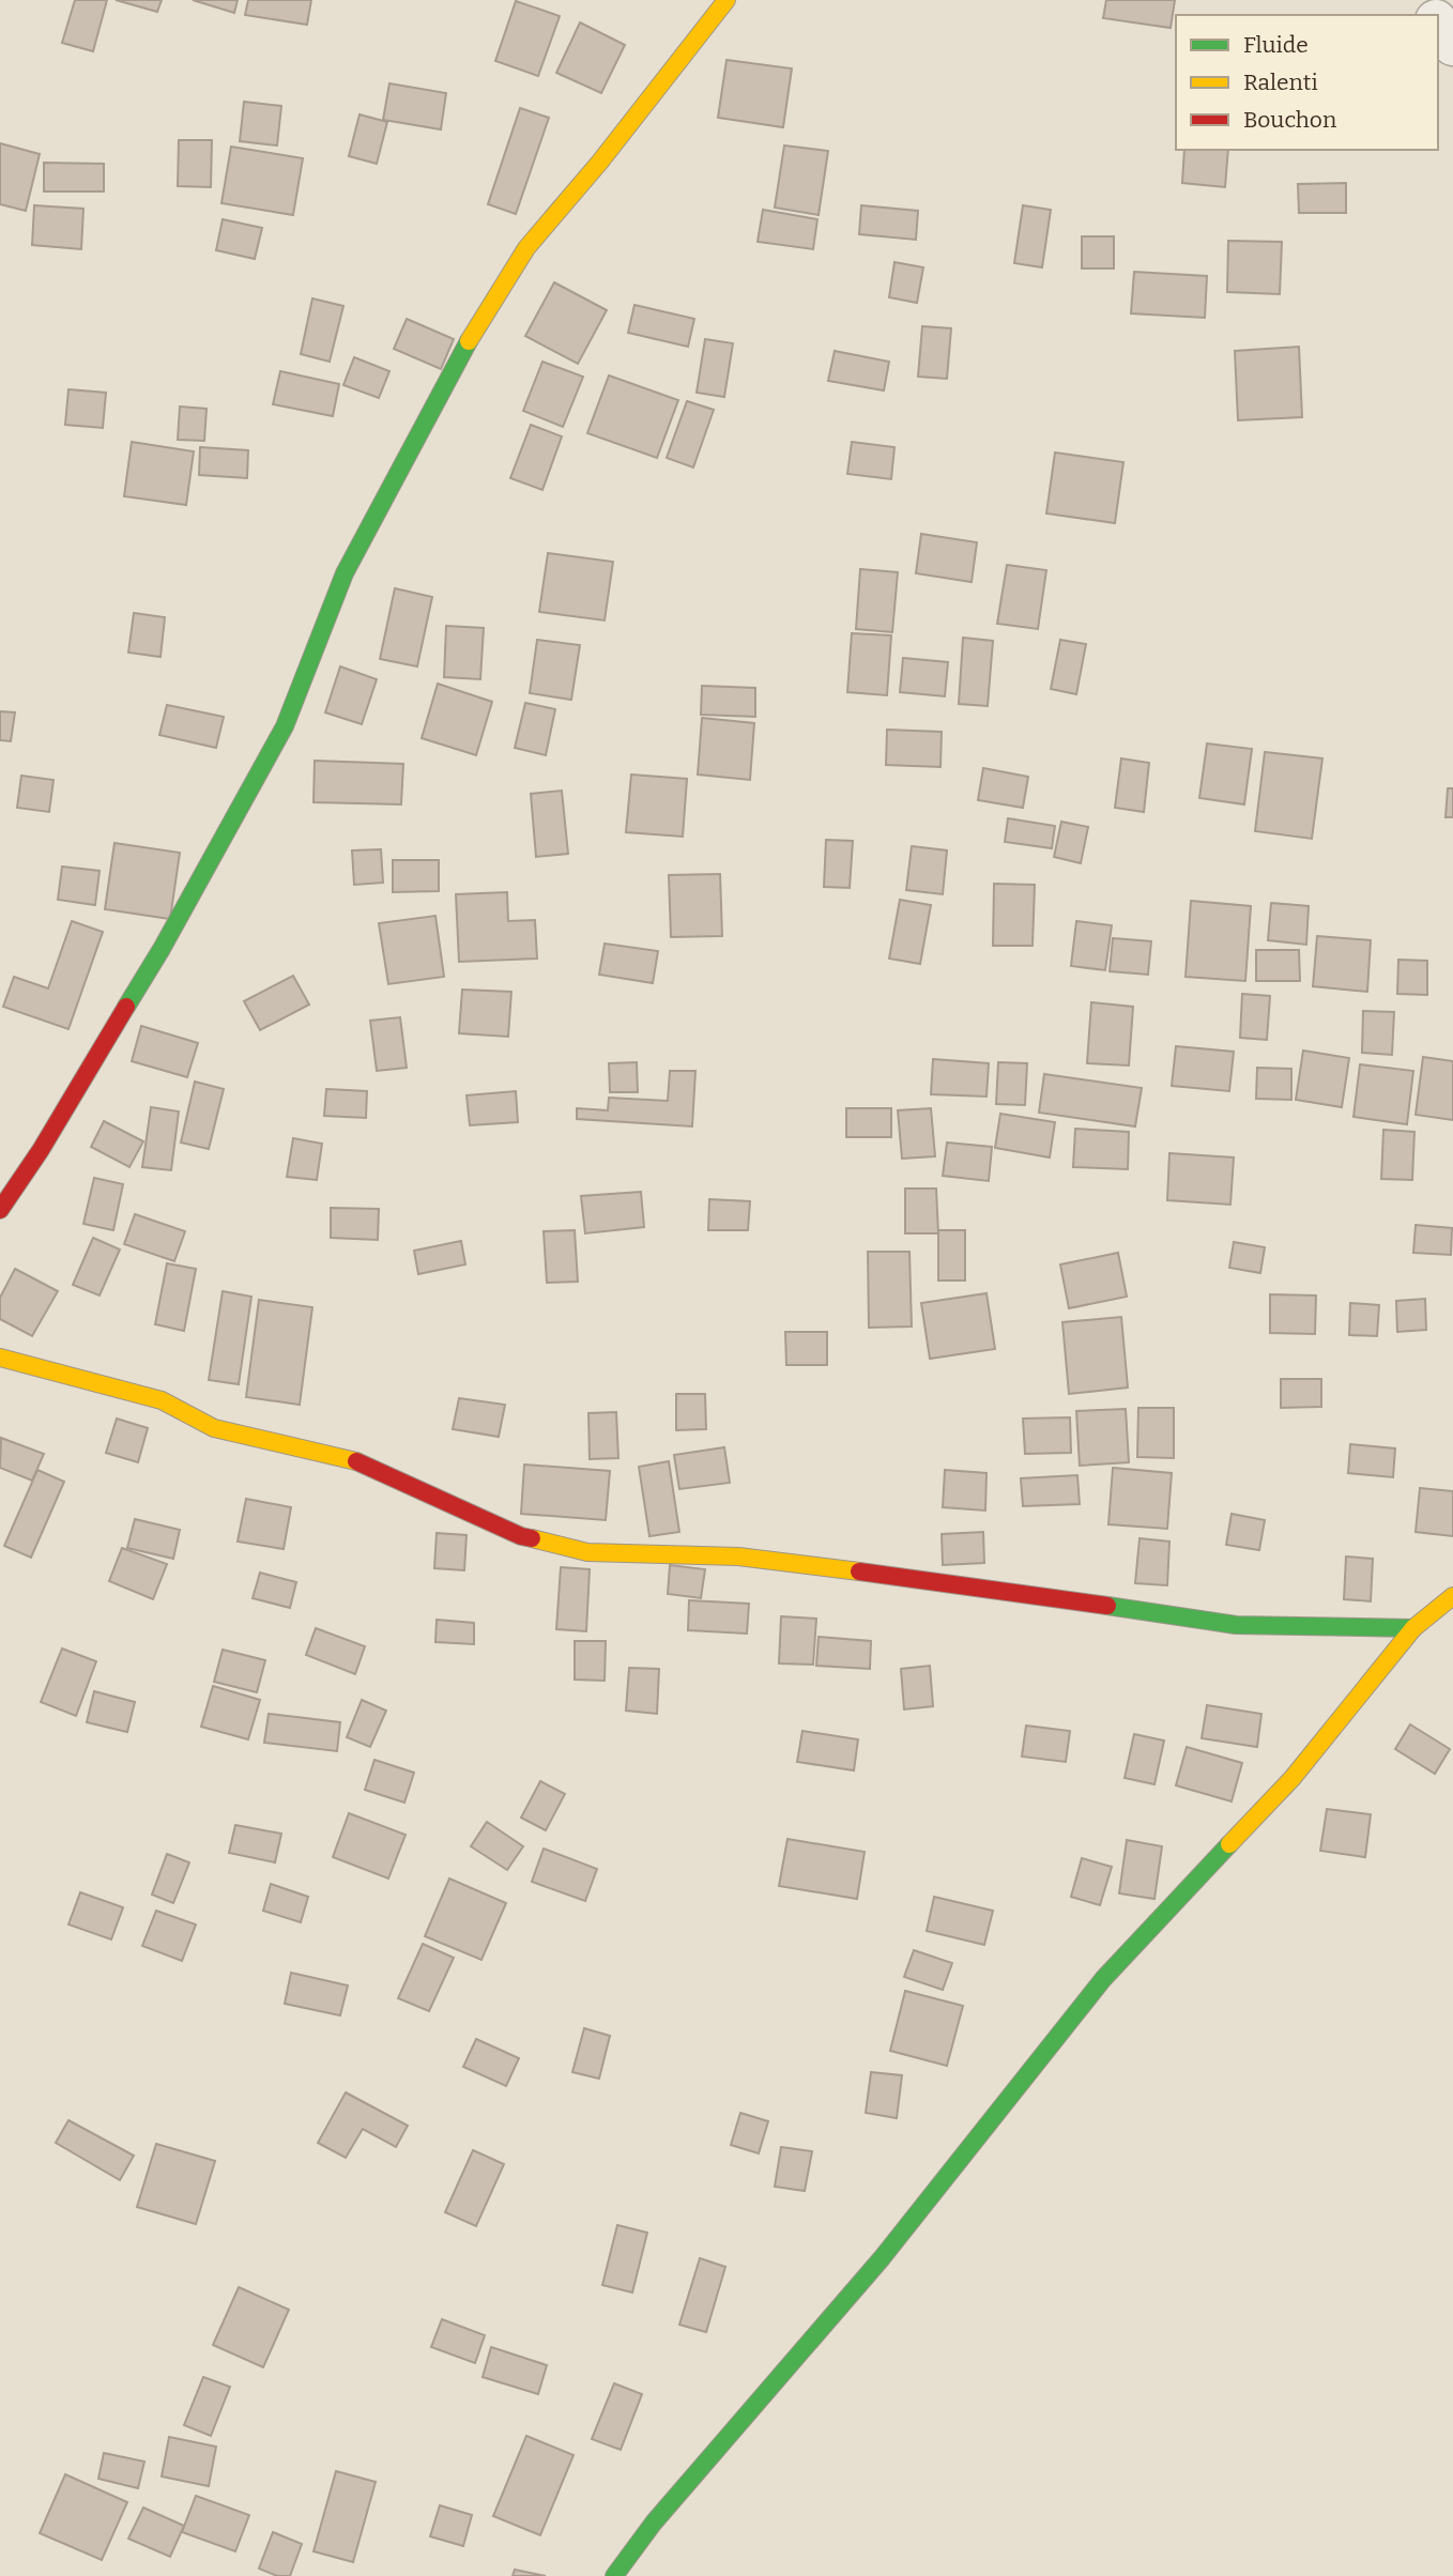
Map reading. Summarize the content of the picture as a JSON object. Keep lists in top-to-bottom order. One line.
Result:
{"legend":["Fluide","Ralenti","Bouchon"]}
